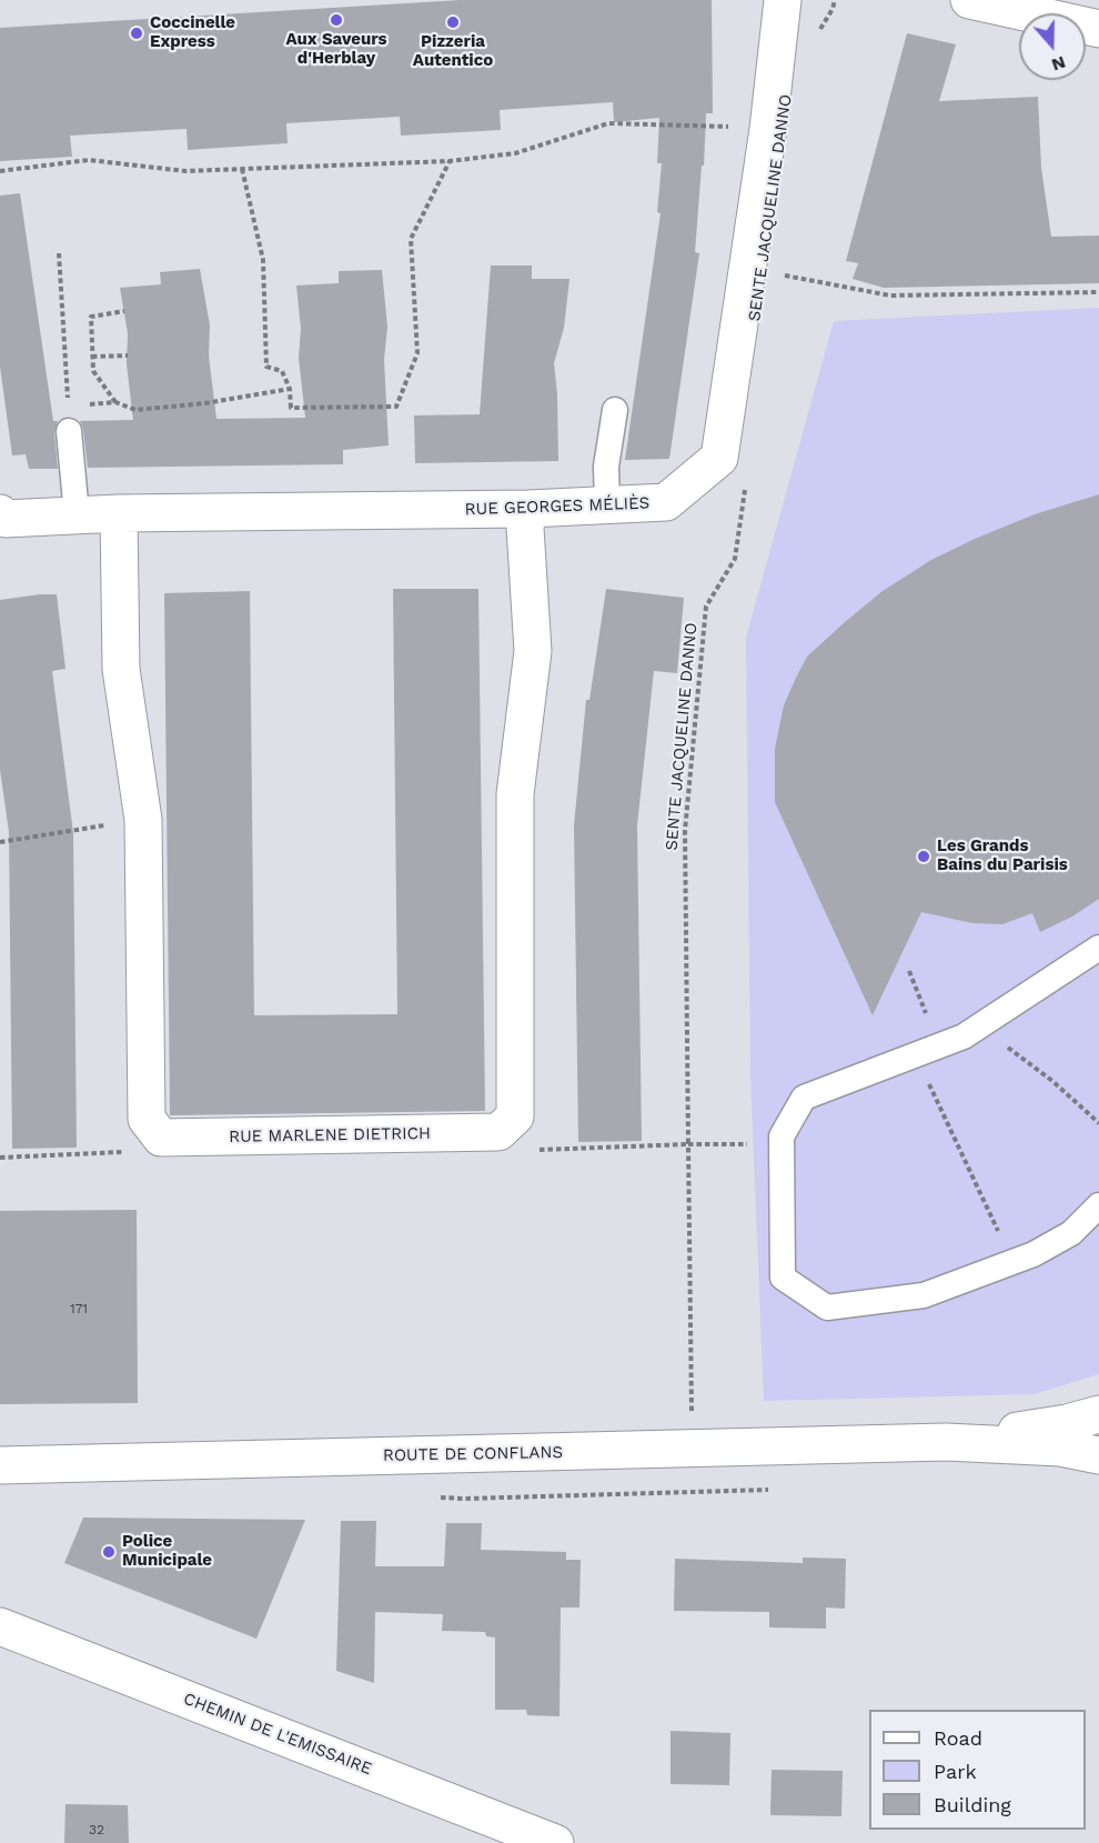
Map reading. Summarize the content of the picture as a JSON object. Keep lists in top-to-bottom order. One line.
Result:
{"streets":{"street":["RUE GEORGES MÉLIÈS","RUE MARLENE DIETRICH","ROUTE DE CONFLANS","CHEMIN DE L'EMISSAIRE"],"path":["SENTE JACQUELINE DANNO"]},"places":["Aux Saveurs d'Herblay","Pizzeria Autentico","Coccinelle Express","Les Grands Bains du Parisis","Police Municipale"],"house_numbers":["171","32"],"legend":["Road","Park","Building"],"north":"bottom"}
